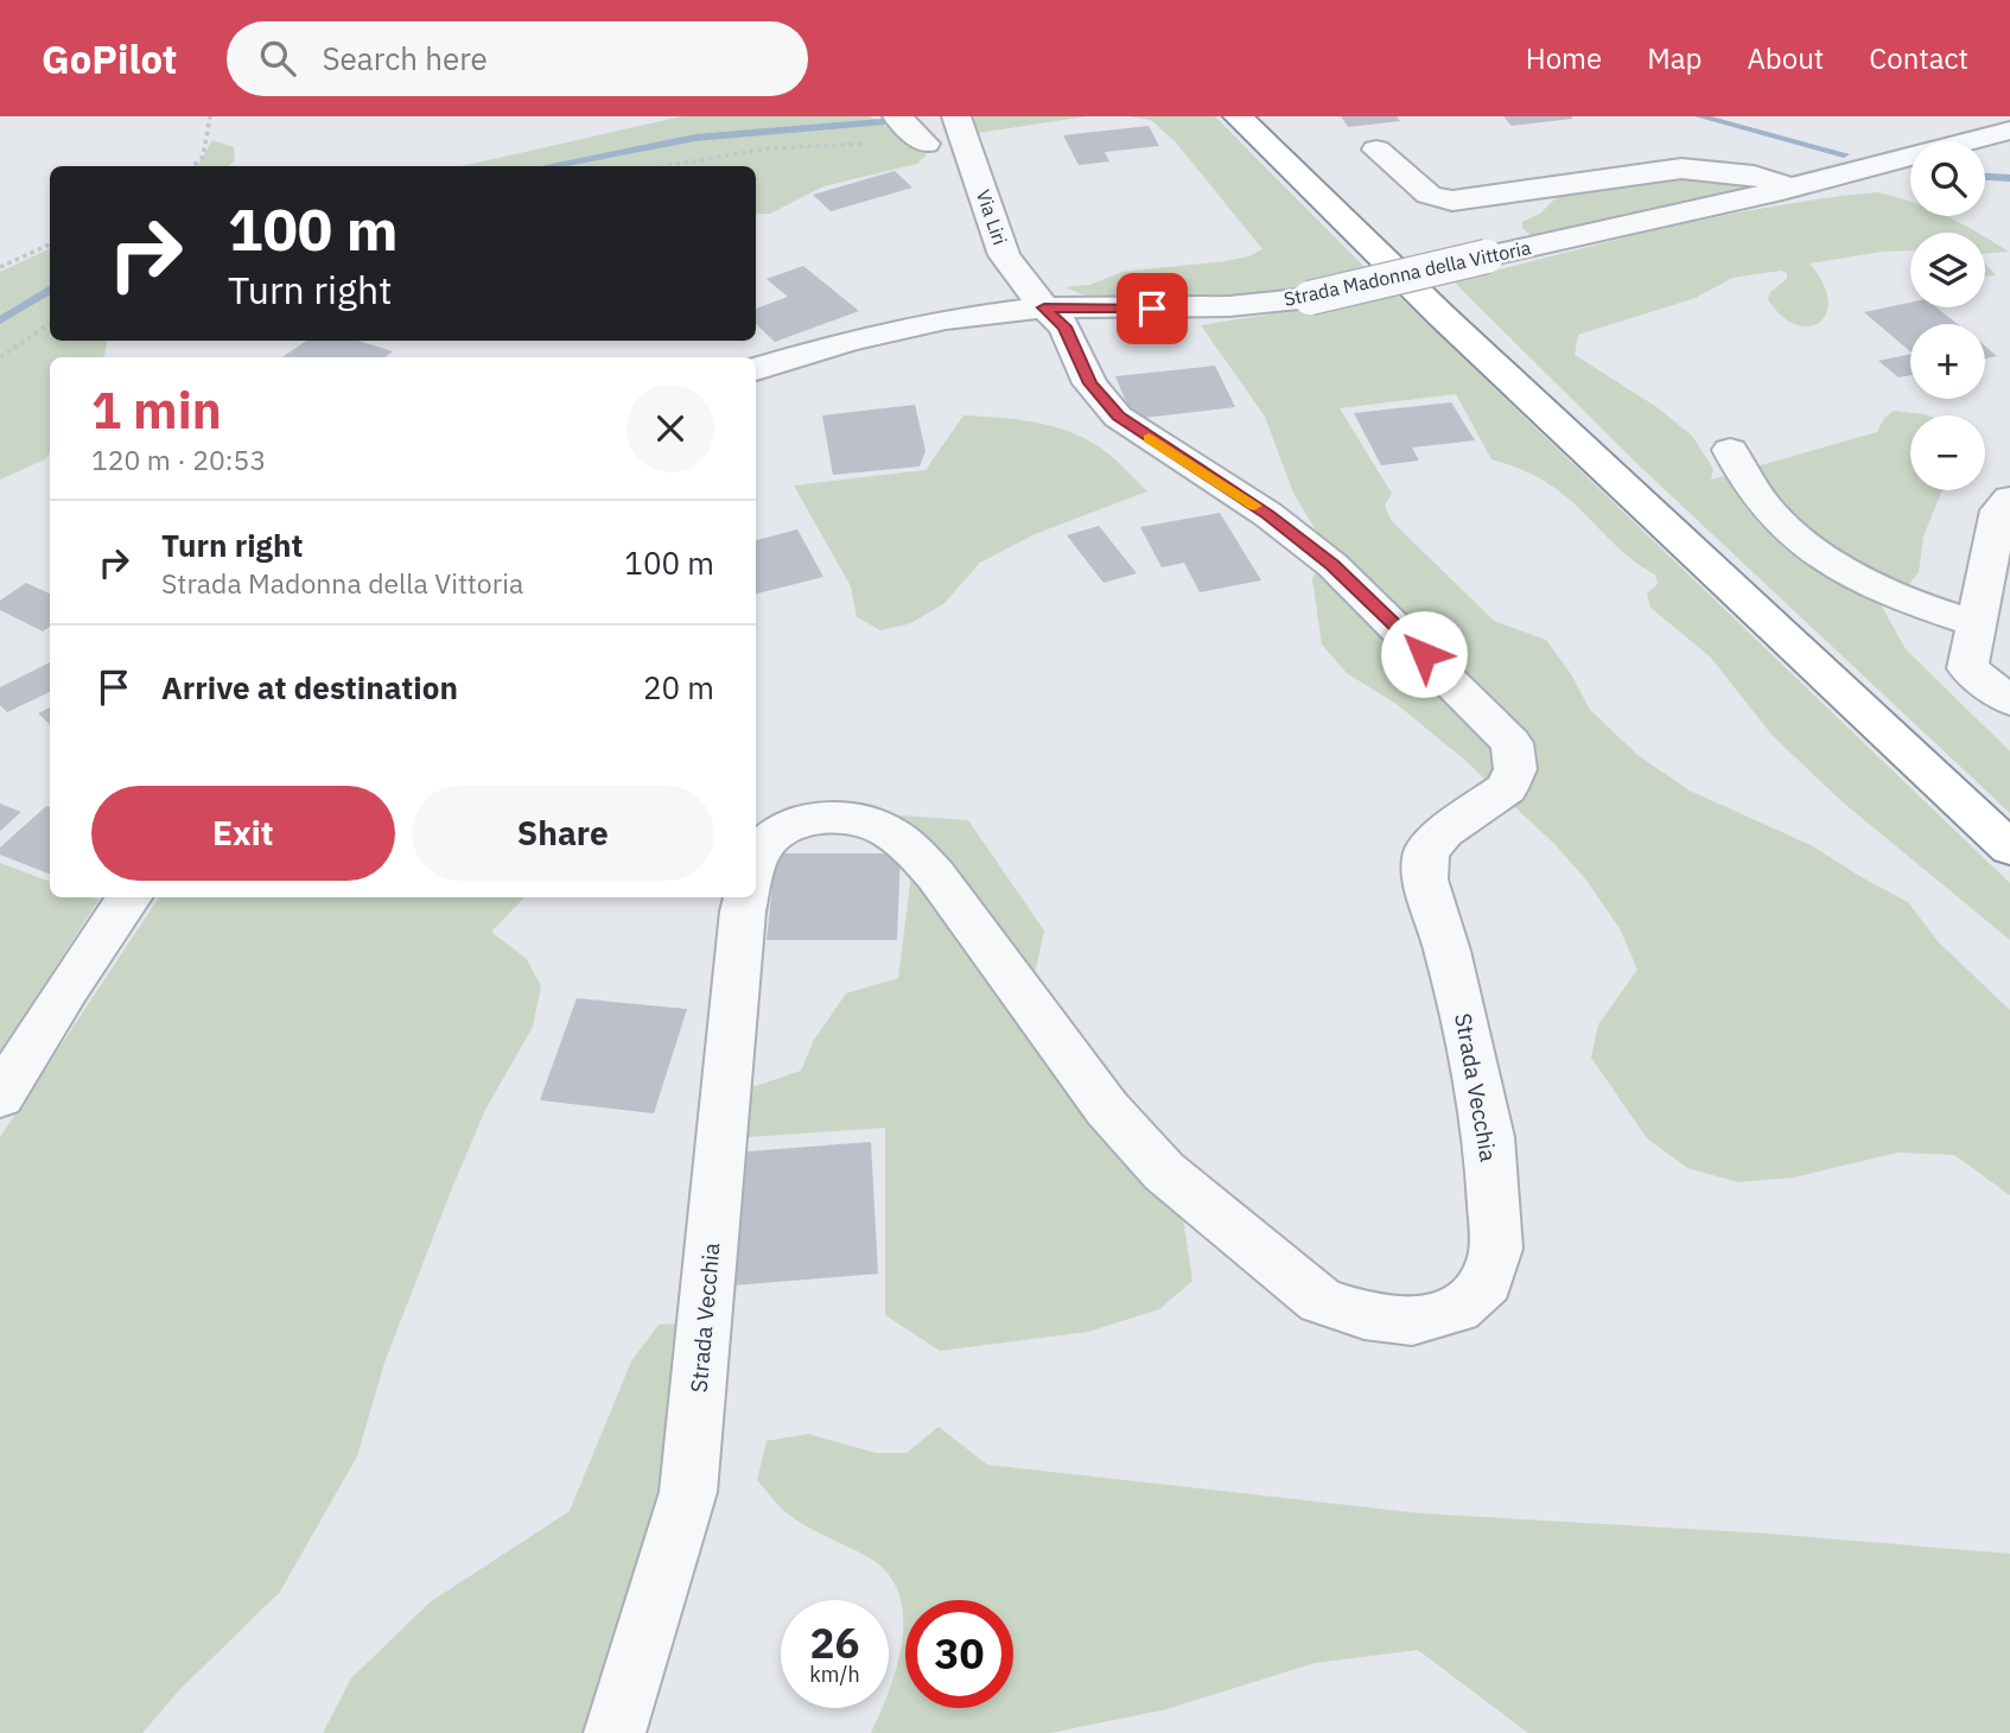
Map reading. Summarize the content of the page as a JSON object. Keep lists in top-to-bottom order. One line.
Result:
{"streets":{"street":["Via Liri","Strada Madonna della Vittoria","Strada Vecchia"]},"crossings":[["Via Liri","Strada Madonna della Vittoria"],["Via Liri","Strada Vecchia"],["Strada Madonna della Vittoria","Strada Vecchia"]],"page":{"header":"GoPilot","search":"Search here","nav":["Home","Map","About","Contact"],"map_buttons":["+","−"],"turn":["100 m","Turn right"],"heading":["1 min","120 m · 20:53"],"list":[{"name":"Turn right","note":"Strada Madonna della Vittoria","value":"100 m"},{"name":"Arrive at destination","value":"20 m"}],"buttons":["Exit","Share"],"speed":"26 km/h","limit":"30"}}
